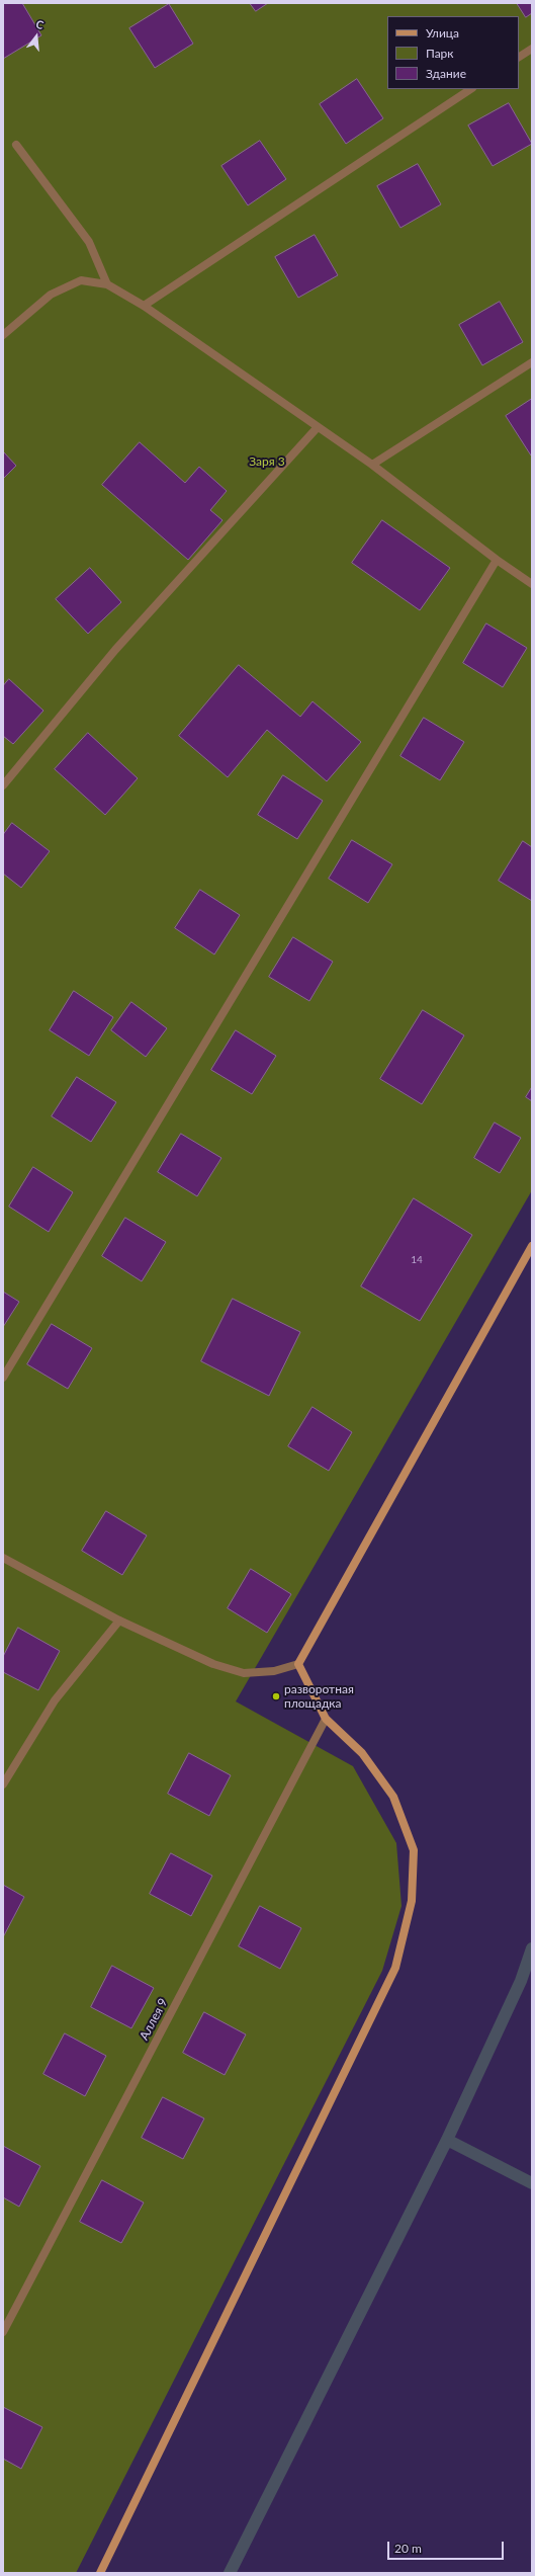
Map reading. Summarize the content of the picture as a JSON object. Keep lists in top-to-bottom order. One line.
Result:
{"streets":{"street":["Аллея 9"]},"parks":["Заря 3"],"places":["разворотная площадка"],"house_numbers":["14"],"legend":["Улица","Парк","Здание"],"scale_bar":"20 m","north":"top"}
